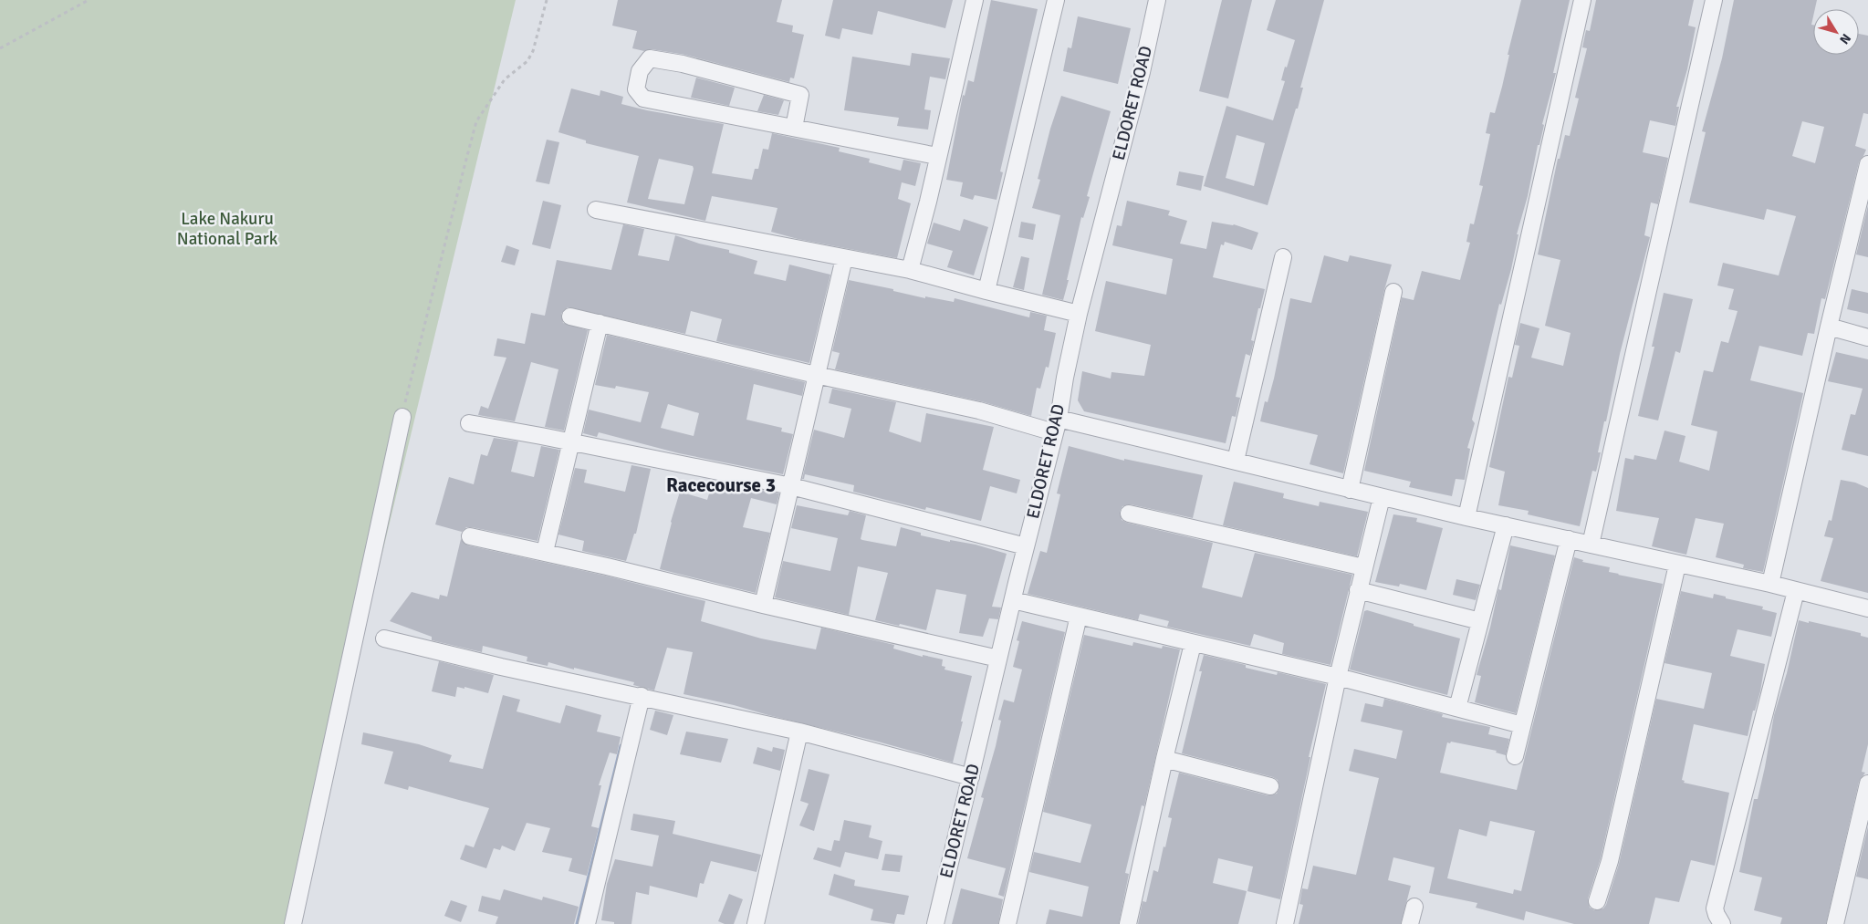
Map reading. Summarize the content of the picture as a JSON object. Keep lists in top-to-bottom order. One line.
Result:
{"streets":{"street":["ELDORET ROAD"]},"districts":["Racecourse 3"],"parks":["Lake Nakuru National Park"],"north":"bottom right"}
